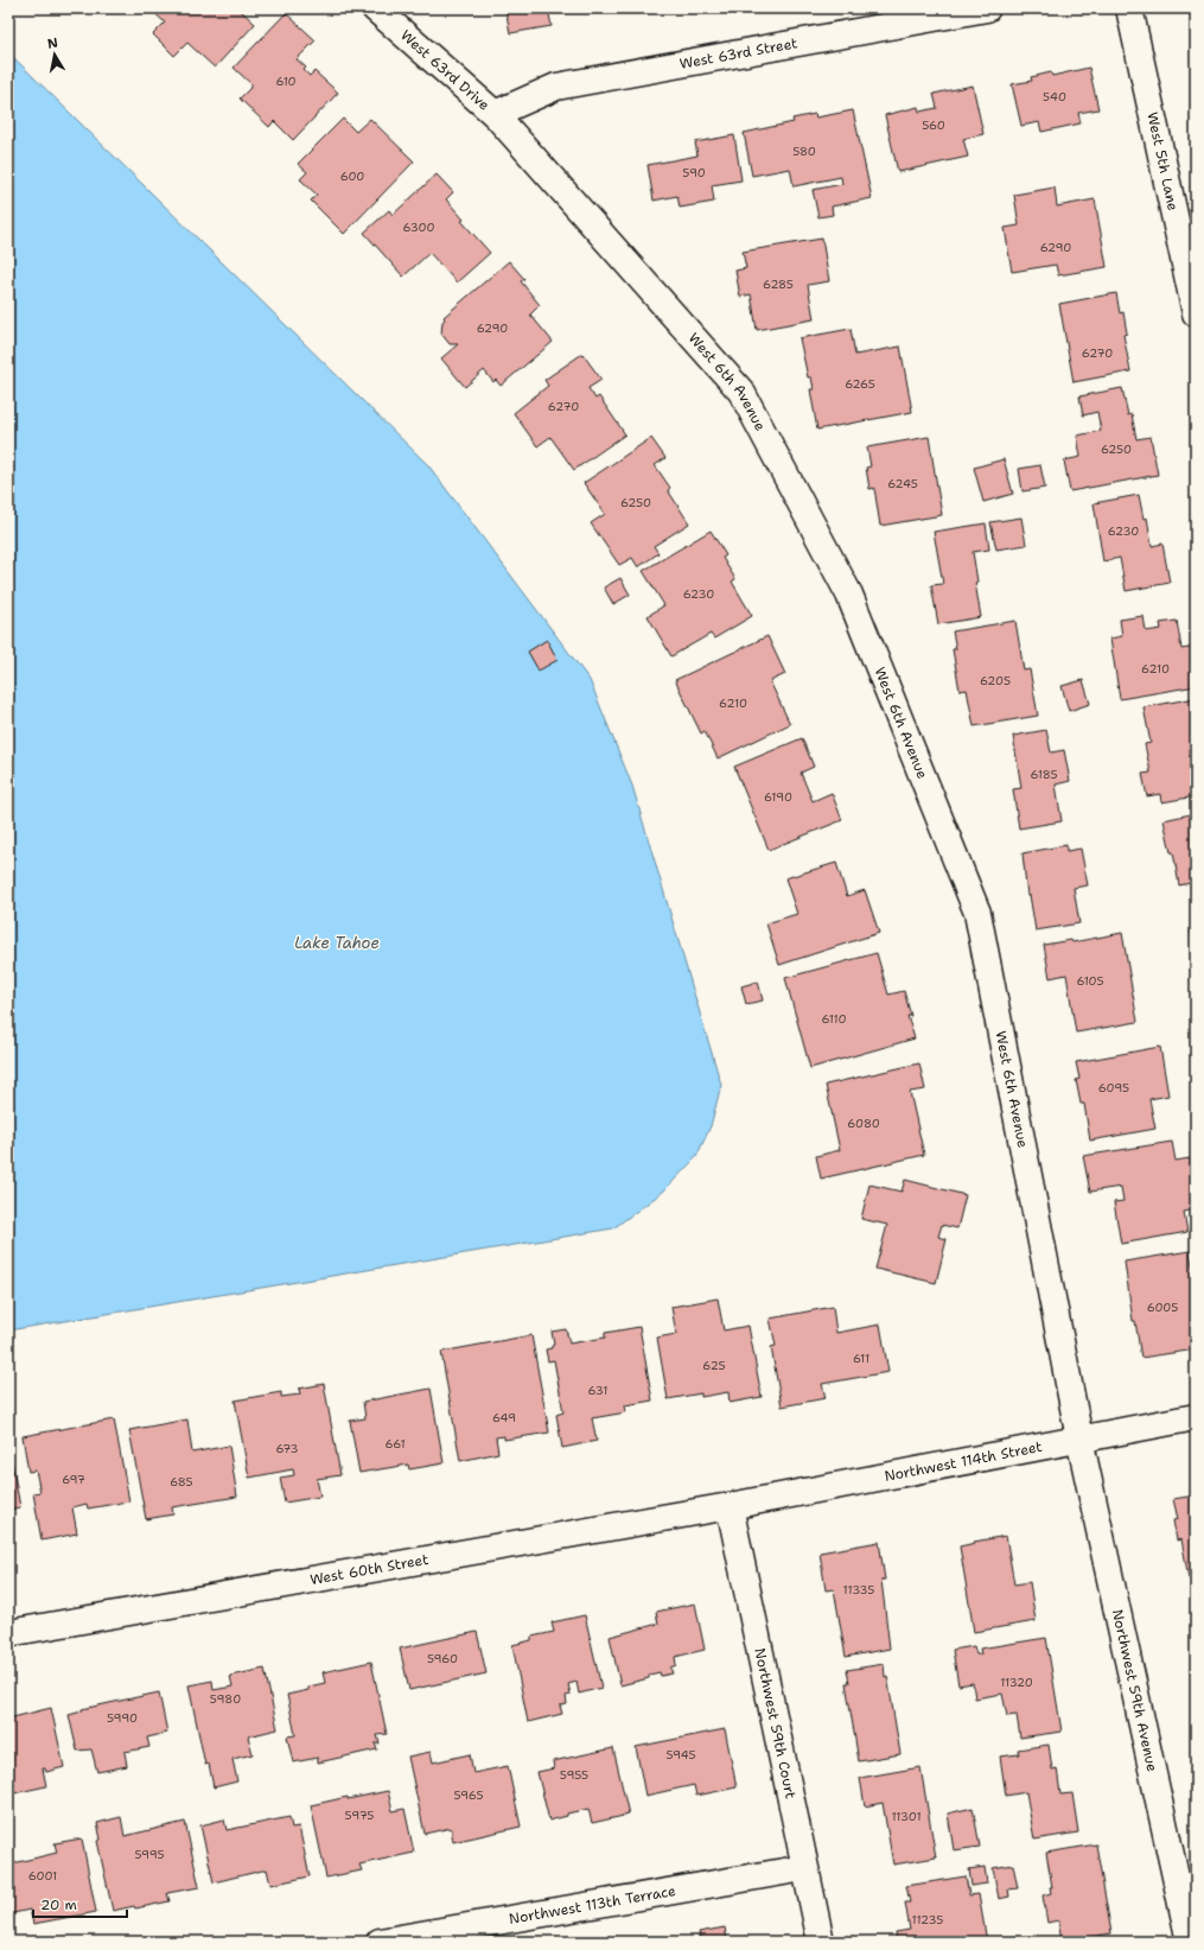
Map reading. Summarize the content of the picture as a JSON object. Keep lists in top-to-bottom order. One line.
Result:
{"streets":{"street":["West 63rd Street","West 63rd Drive","West 5th Lane","West 6th Avenue","Northwest 114th Street","West 60th Street","Northwest 59th Avenue","Northwest 59th Court","Northwest 113th Terrace"]},"crossings":[["West 63rd Street","West 63rd Drive"],["West 63rd Street","West 6th Avenue"],["West 63rd Drive","West 6th Avenue"],["West 6th Avenue","Northwest 114th Street"],["West 6th Avenue","Northwest 59th Avenue"],["Northwest 114th Street","West 60th Street"],["Northwest 114th Street","Northwest 59th Avenue"],["Northwest 114th Street","Northwest 59th Court"],["West 60th Street","Northwest 59th Court"],["Northwest 59th Court","Northwest 113th Terrace"]],"water":["Lake Tahoe"],"house_numbers":["610","540","560","580","590","600","6300","6290","6285","6290","6270","6265","6270","6250","6245","6250","6230","6230","6210","6205","6210","6185","6190","6105","6110","6095","6080","6005","611","625","631","649","661","673","697","685","11335","5960","11320","5980","5990","5945","5955","5965","5975","11301","5995","6001","11235"],"scale_bar":"20 m","north":"top"}
